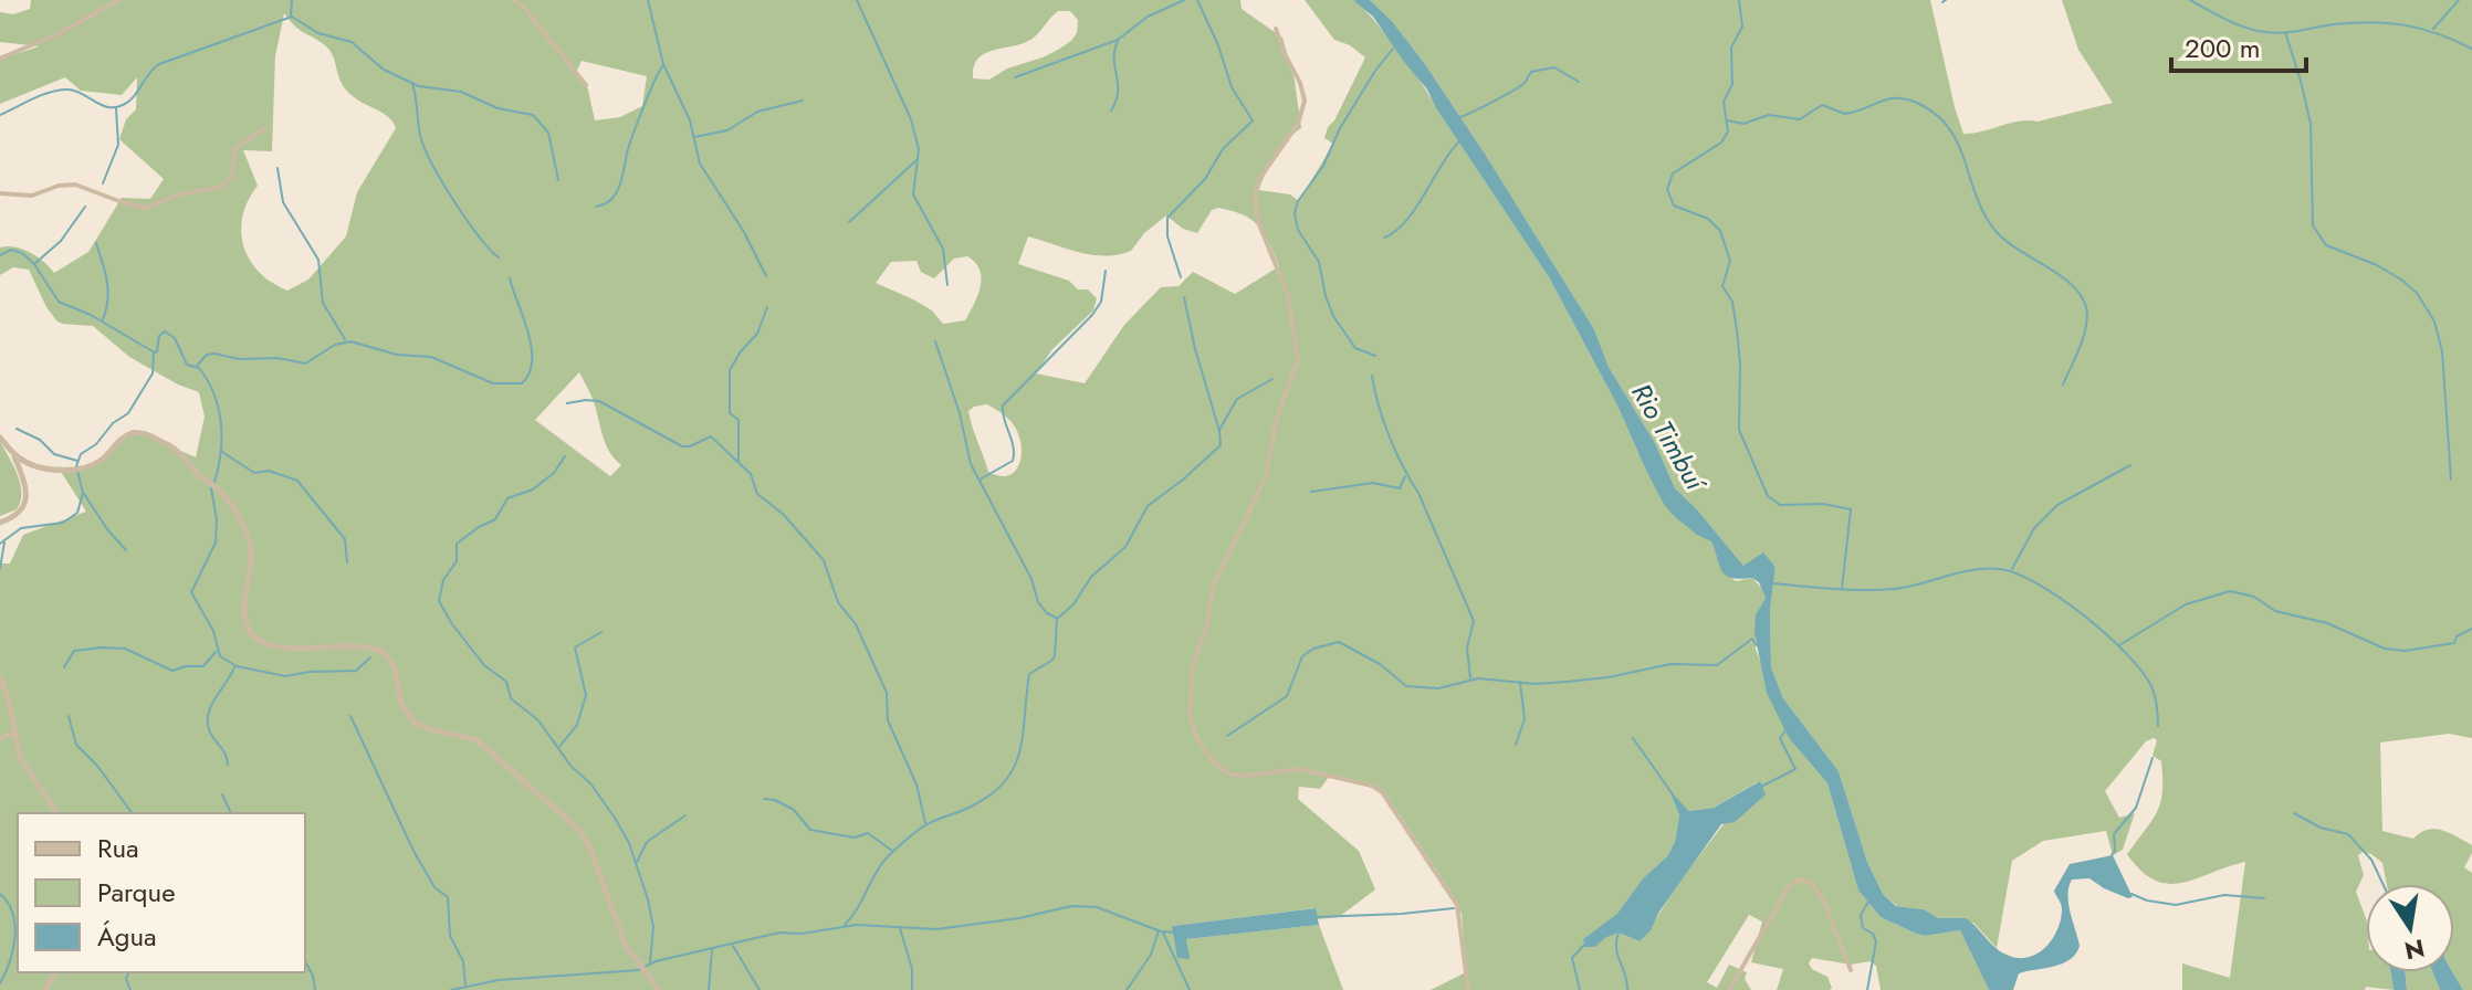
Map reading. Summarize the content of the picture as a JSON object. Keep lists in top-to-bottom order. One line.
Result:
{"water":["Rio Timbuí"],"legend":["Rua","Parque","Água"],"scale_bar":"200 m","north":"bottom"}
